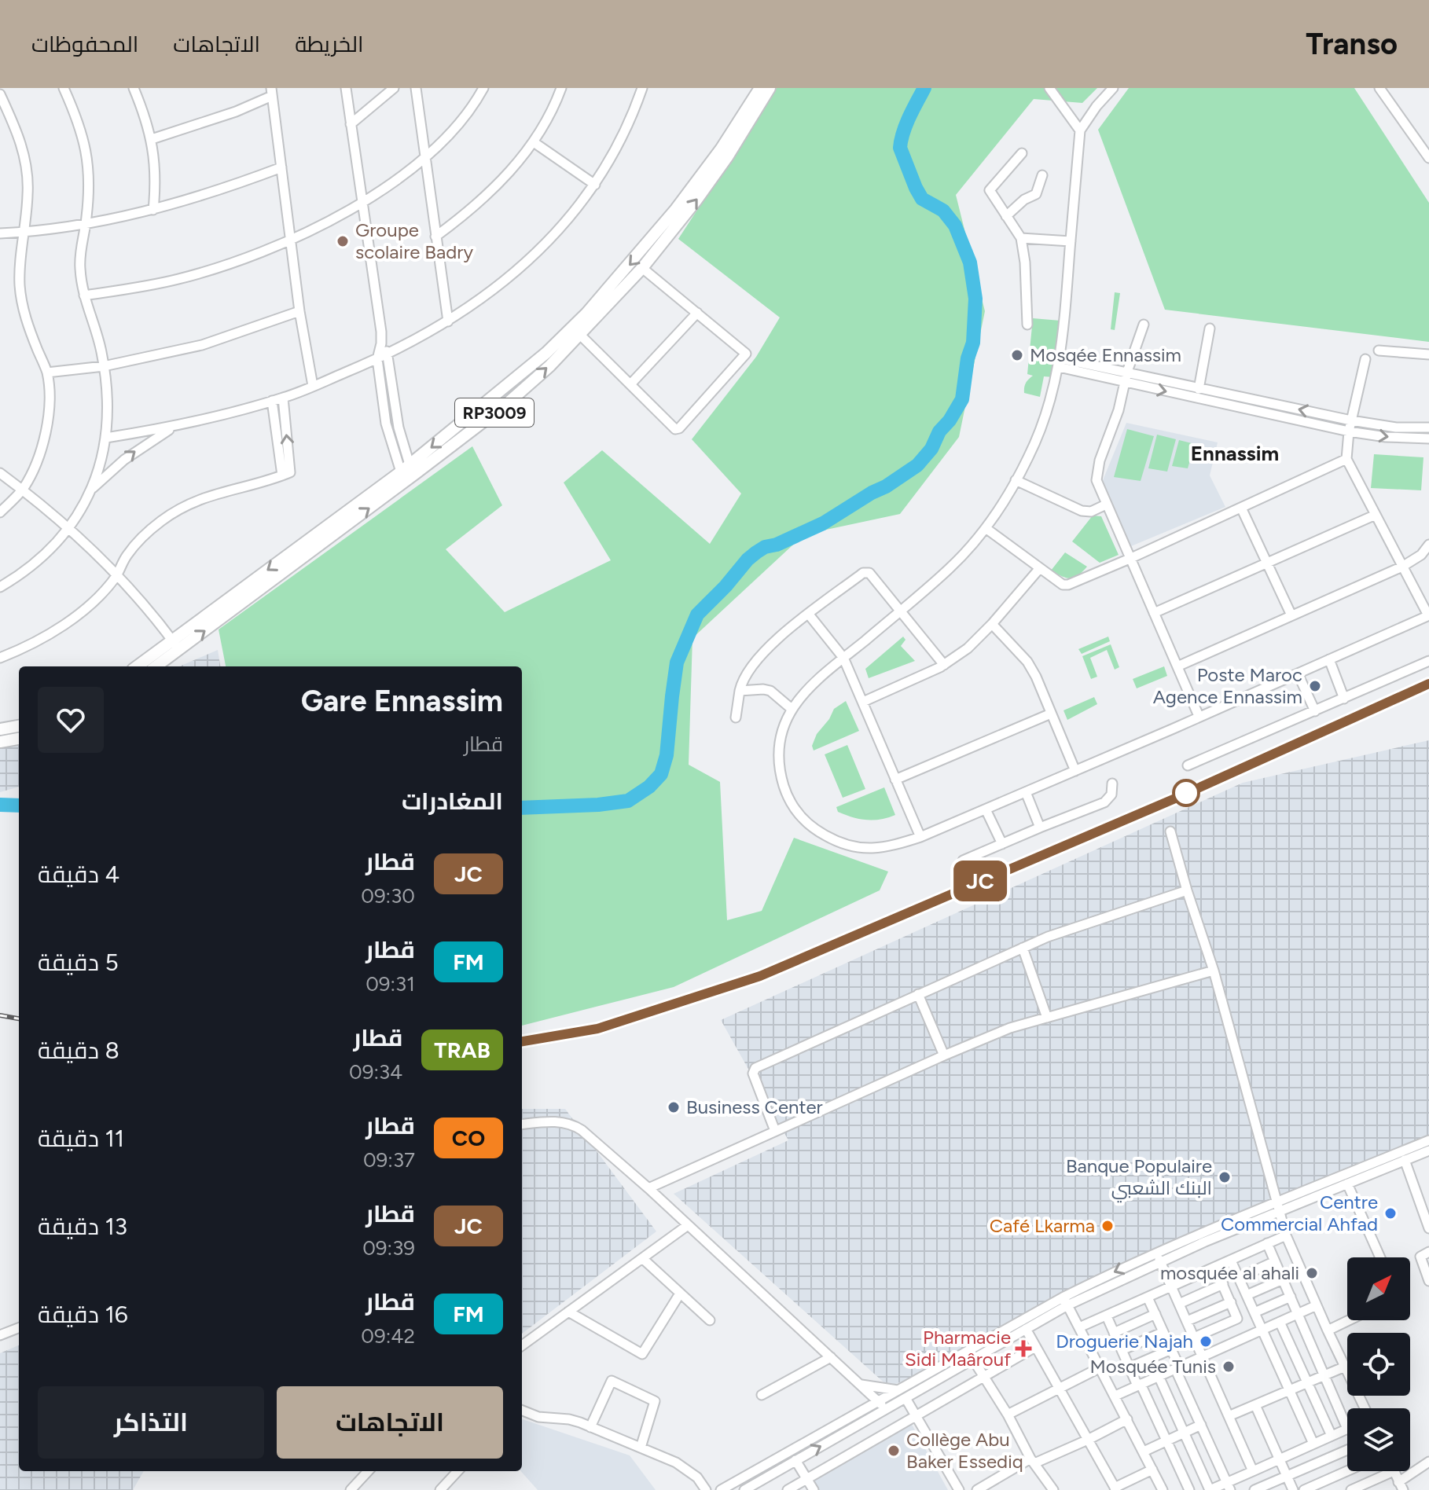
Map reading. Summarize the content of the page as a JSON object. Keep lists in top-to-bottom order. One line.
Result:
{"streets":{"main road":["RP3009"]},"districts":["Ennassim"],"places":{"other":["Groupe scolaire Badry","Mosqée Ennassim","Poste Maroc Agence Ennassim","Business Center","Banque Populaire البنك الشعبي","Centre Commercial Ahfad","Café Lkarma","mosquée al ahali","Droguerie Najah","Mosquée Tunis","Collège Abu Baker Essediq"],"health":["Pharmacie Sidi Maârouf"]},"north":"top right","page":{"header":"Transo","nav":["الخريطة","الاتجاهات","المحفوظات"],"on_map":"JC","heading":[["Gare Ennassim","قطار"],"المغادرات"],"list":[{"mark":"JC","name":"قطار","note":"09:30","value":"4 دقيقة"},{"mark":"FM","name":"قطار","note":"09:31","value":"5 دقيقة"},{"mark":"TRAB","name":"قطار","note":"09:34","value":"8 دقيقة"},{"mark":"CO","name":"قطار","note":"09:37","value":"11 دقيقة"},{"mark":"JC","name":"قطار","note":"09:39","value":"13 دقيقة"},{"mark":"FM","name":"قطار","note":"09:42","value":"16 دقيقة"}],"buttons":["الاتجاهات","التذاكر"]}}
